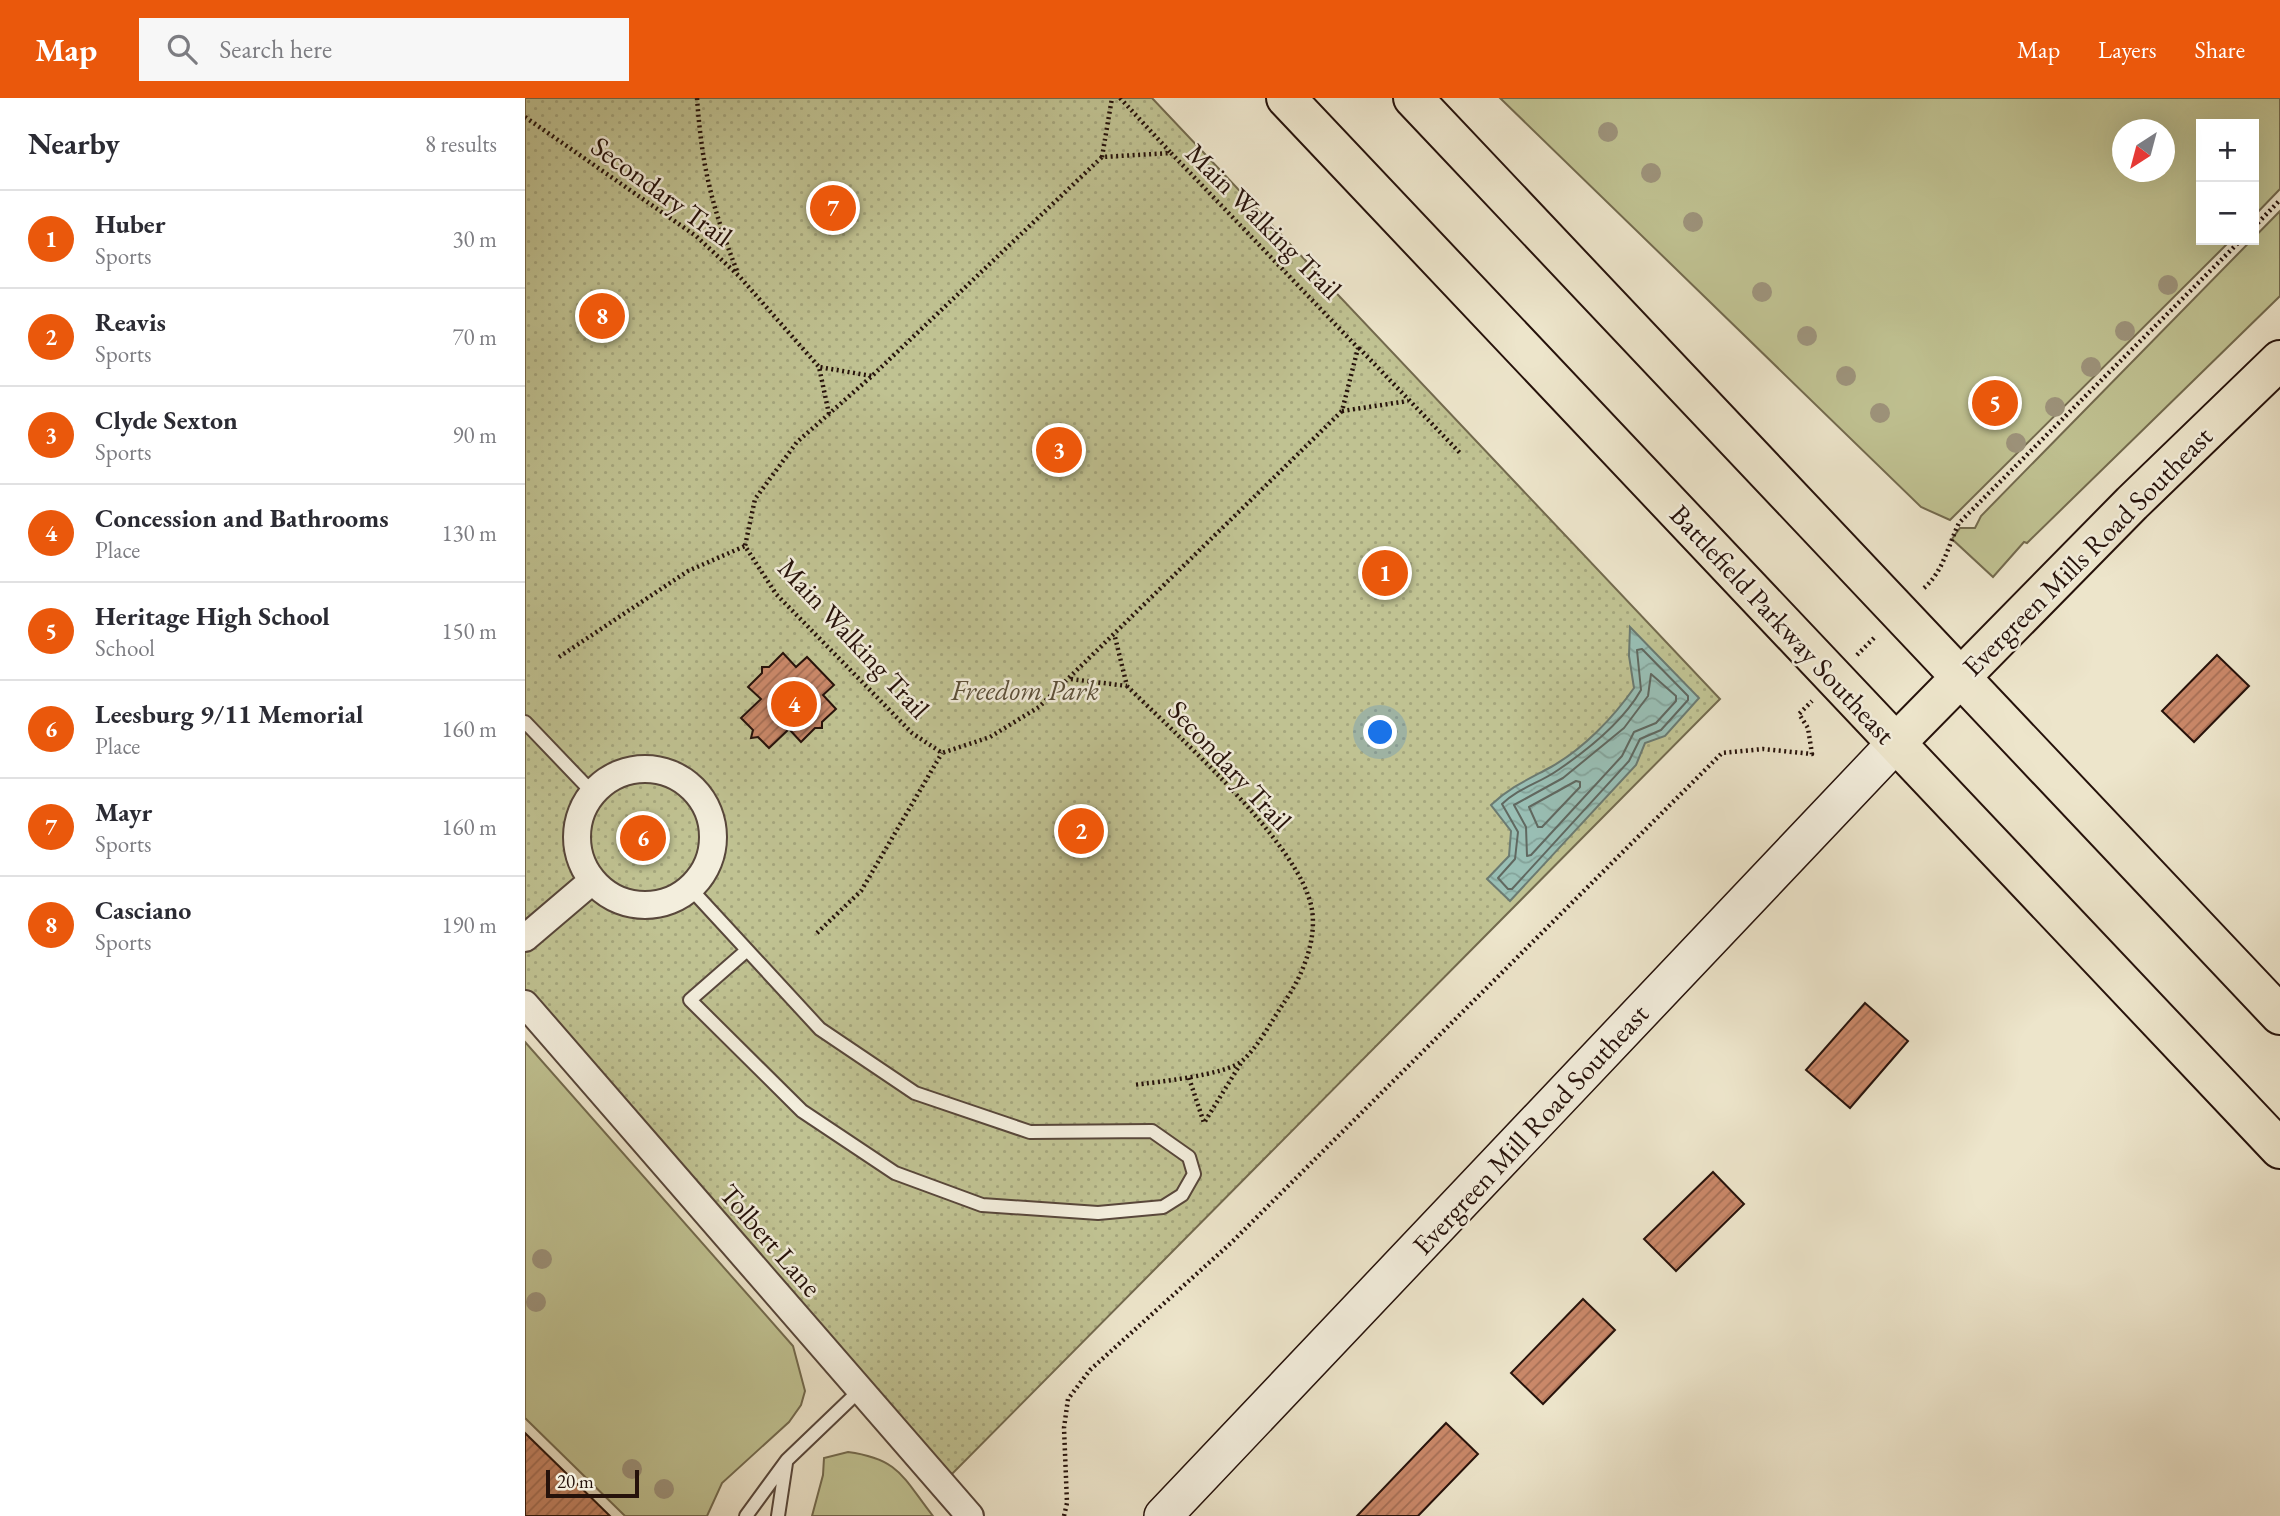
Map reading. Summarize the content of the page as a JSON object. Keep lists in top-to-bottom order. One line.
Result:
{"streets":{"main road":["Evergreen Mills Road Southeast","Battlefield Parkway Southeast","Evergreen Mill Road Southeast"],"street":["Tolbert Lane"],"path":["Secondary Trail","Main Walking Trail"]},"crossings":[["Secondary Trail","Main Walking Trail"],["Evergreen Mills Road Southeast","Battlefield Parkway Southeast"],["Evergreen Mills Road Southeast","Evergreen Mill Road Southeast"],["Battlefield Parkway Southeast","Evergreen Mill Road Southeast"]],"parks":["Freedom Park"],"scale_bar":"20 m","north":"bottom left","page":{"header":"Map","search":"Search here","nav":["Map","Layers","Share"],"heading":["Nearby","8 results"],"map_buttons":["+","−"],"pins":["7","8","5","3","1","4","2","6"],"list":[{"mark":"1","name":"Huber","note":"Sports","value":"30 m"},{"mark":"2","name":"Reavis","note":"Sports","value":"70 m"},{"mark":"3","name":"Clyde Sexton","note":"Sports","value":"90 m"},{"mark":"4","name":"Concession and Bathrooms","note":"Place","value":"130 m"},{"mark":"5","name":"Heritage High School","note":"School","value":"150 m"},{"mark":"6","name":"Leesburg 9/11 Memorial","note":"Place","value":"160 m"},{"mark":"7","name":"Mayr","note":"Sports","value":"160 m"},{"mark":"8","name":"Casciano","note":"Sports","value":"190 m"}],"scale":"20 m"}}
